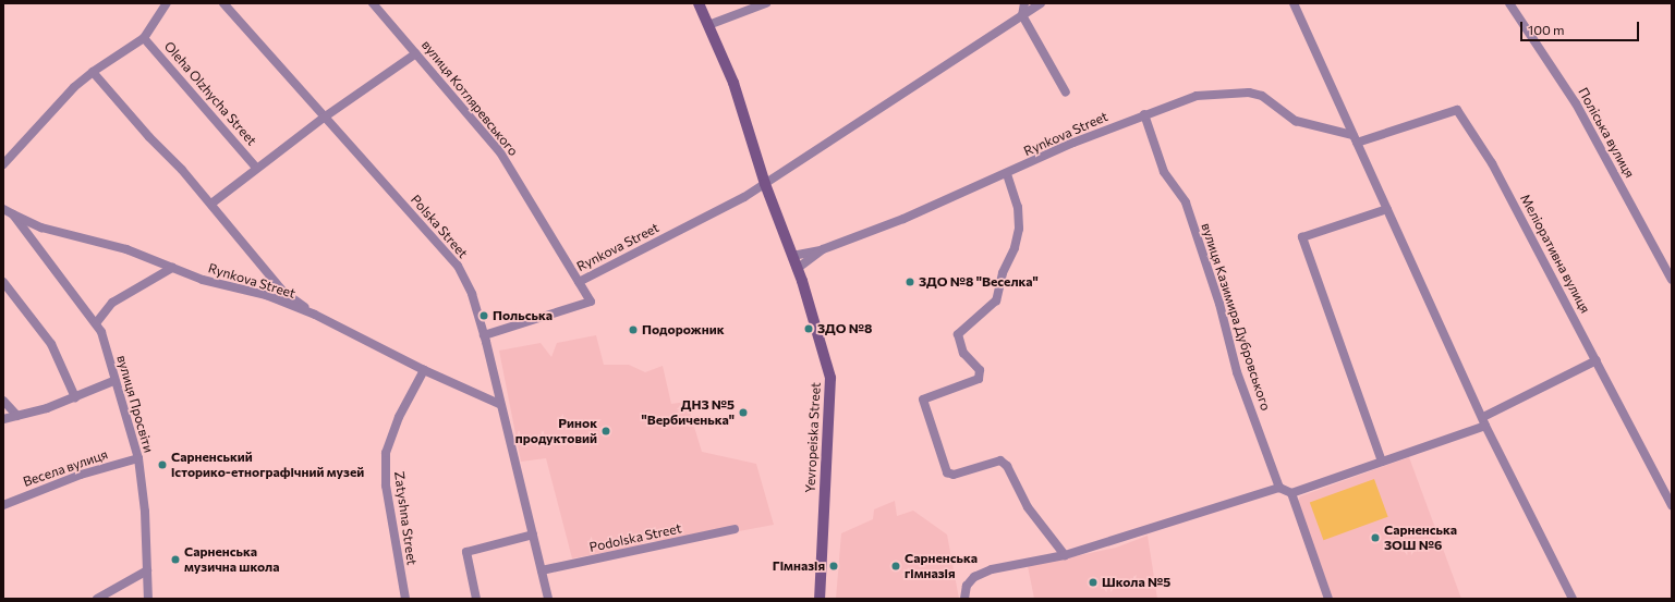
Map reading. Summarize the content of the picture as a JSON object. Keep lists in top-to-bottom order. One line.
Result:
{"streets":{"main road":["Yevropeiska Street"],"street":["Oleha Olzhycha Street","вулиця Котляревського","Поліська вулиця","Rynkova Street","Polska Street","Меліоративна вулиця","вулиця Казимира Дубровського","вулиця Просвіти","Весела вулиця","Zatyshna Street","Podolska Street"]},"crossings":[["вулиця Котляревського","Rynkova Street"],["Rynkova Street","Polska Street"],["Rynkova Street","Меліоративна вулиця"],["Rynkova Street","вулиця Казимира Дубровського"],["Rynkova Street","вулиця Просвіти"],["Rynkova Street","Yevropeiska Street"],["Rynkova Street","Zatyshna Street"],["Polska Street","Podolska Street"],["вулиця Просвіти","Весела вулиця"]],"places":["ЗДО №8 \"Веселка\"","Польська","ЗДО №8","Подорожник","ДНЗ №5 \"Вербиченька\"","Ринок продуктовий","Сарненський історико-етнографічний музей","Сарненська ЗОШ №6","Сарненська музична школа","Гімназія","Сарненська гімназія","Школа №5"],"scale_bar":"100 m"}
